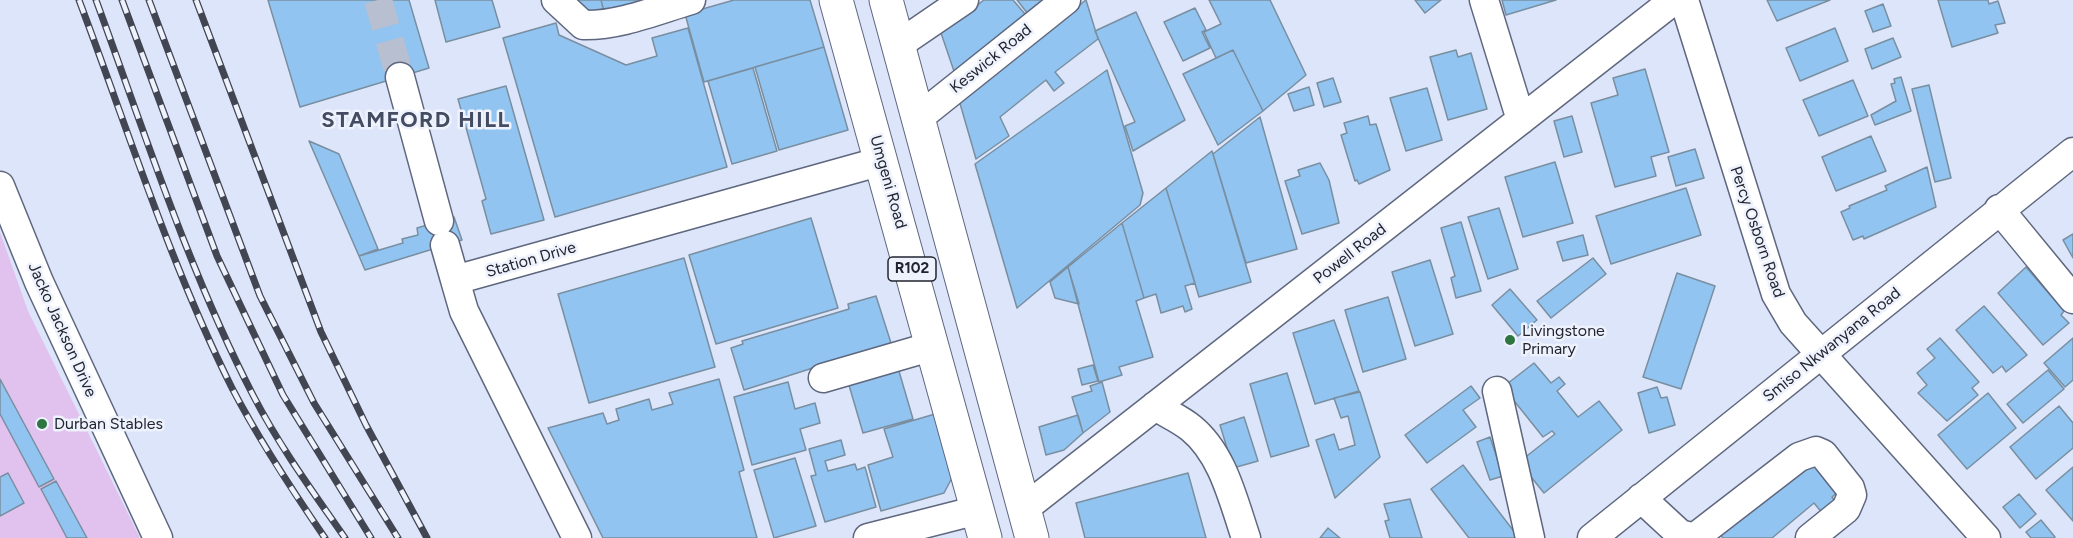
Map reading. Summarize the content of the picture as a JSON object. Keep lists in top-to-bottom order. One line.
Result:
{"streets":{"main road":["Umgeni Road","R102"],"street":["Keswick Road","Percy Osborn Road","Powell Road","Station Drive","Jacko Jackson Drive","Smiso Nkwanyana Road"]},"crossings":[["Keswick Road","R102"],["Umgeni Road","Station Drive"],["Percy Osborn Road","Smiso Nkwanyana Road"],["Powell Road","R102"]],"districts":["STAMFORD HILL"],"places":["Livingstone Primary","Durban Stables"]}
